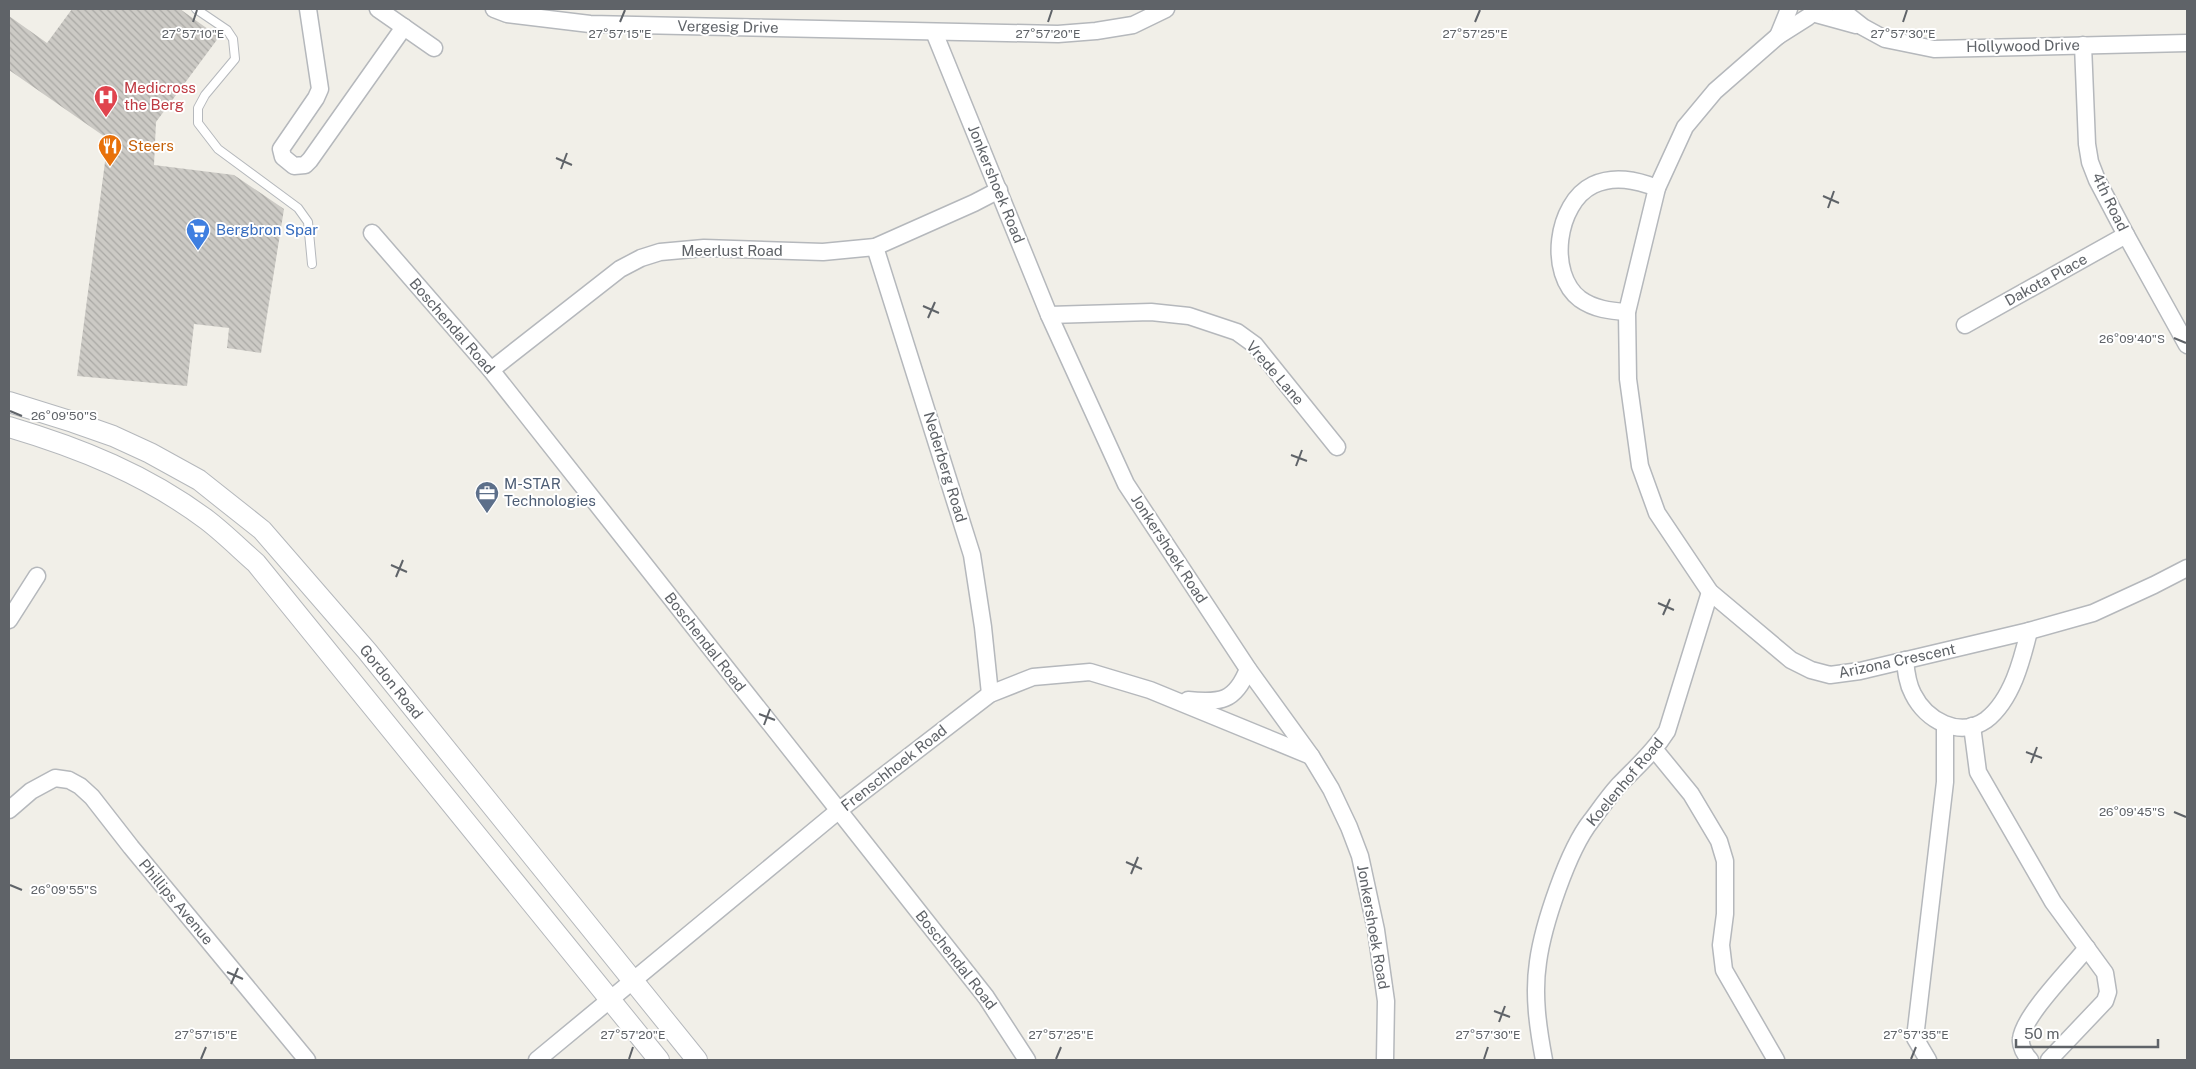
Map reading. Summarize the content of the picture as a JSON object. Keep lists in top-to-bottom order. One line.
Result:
{"streets":{"street":["Vergesig Drive","Hollywood Drive","Jonkershoek Road","4th Road","Meerlust Road","Dakota Place","Boschendal Road","Vrede Lane","Nederberg Road","Arizona Crescent","Gordon Road","Frenschhoek Road","Koelenhof Road","Phillips Avenue"]},"crossings":[["Vergesig Drive","Jonkershoek Road"],["Hollywood Drive","4th Road"],["Hollywood Drive","Arizona Crescent"],["Jonkershoek Road","Meerlust Road"],["Jonkershoek Road","Vrede Lane"],["Jonkershoek Road","Frenschhoek Road"],["4th Road","Dakota Place"],["Meerlust Road","Boschendal Road"],["Meerlust Road","Nederberg Road"],["Boschendal Road","Frenschhoek Road"],["Nederberg Road","Frenschhoek Road"],["Arizona Crescent","Koelenhof Road"],["Gordon Road","Frenschhoek Road"]],"places":{"hospital":["Medicross the Berg"],"restaurant":["Steers"],"supermarket":["Bergbron Spar"],"office":["M-STAR Technologies"]},"scale_bar":"50 m","coordinates":["27°57'10\"E","27°57'20\"E","27°57'30\"E","27°57'15\"E","27°57'25\"E","26°09'40\"S","26°09'50\"S","26°09'45\"S","26°09'55\"S","27°57'35\"E"]}
